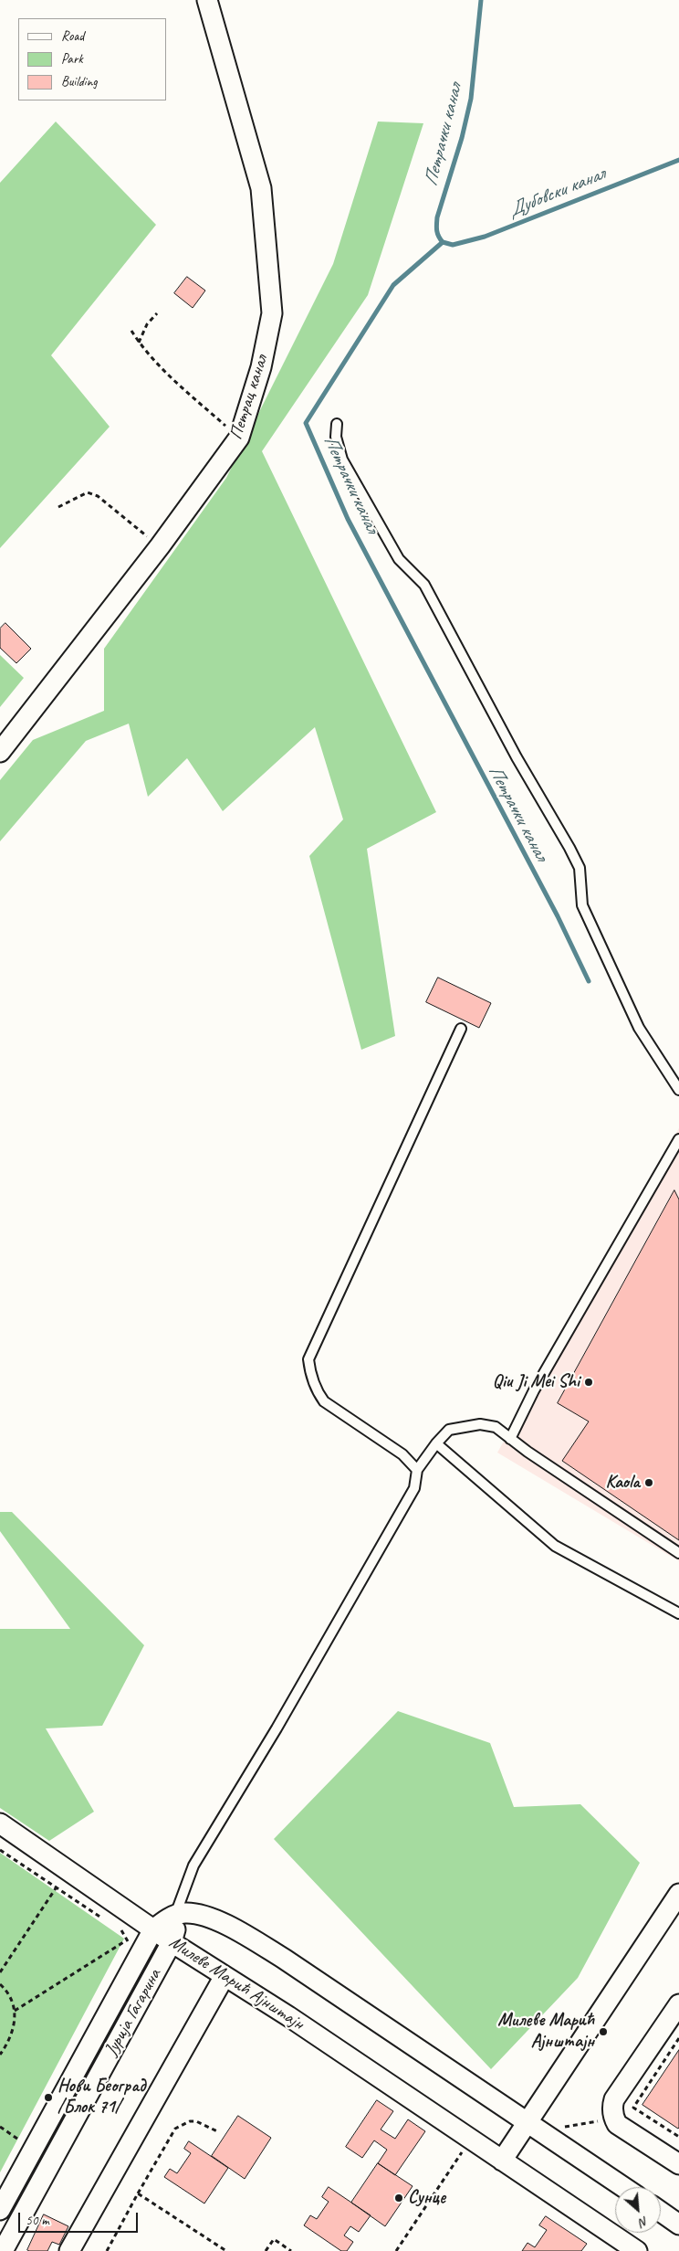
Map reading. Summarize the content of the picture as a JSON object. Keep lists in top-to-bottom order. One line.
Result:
{"streets":{"street":["Петрац канал","Милеве Марић Ајнштајн","Јурија Гагарина"]},"crossings":[["Милеве Марић Ајнштајн","Јурија Гагарина"]],"water":["Петрачки канал","Дубовски канал"],"places":["Qiu Ji Mei Shi","Kaola","Милеве Марић Ајнштајн","Нови Београд /Блок 71/","Сунце"],"legend":["Road","Park","Building"],"scale_bar":"50 m","north":"bottom right"}
